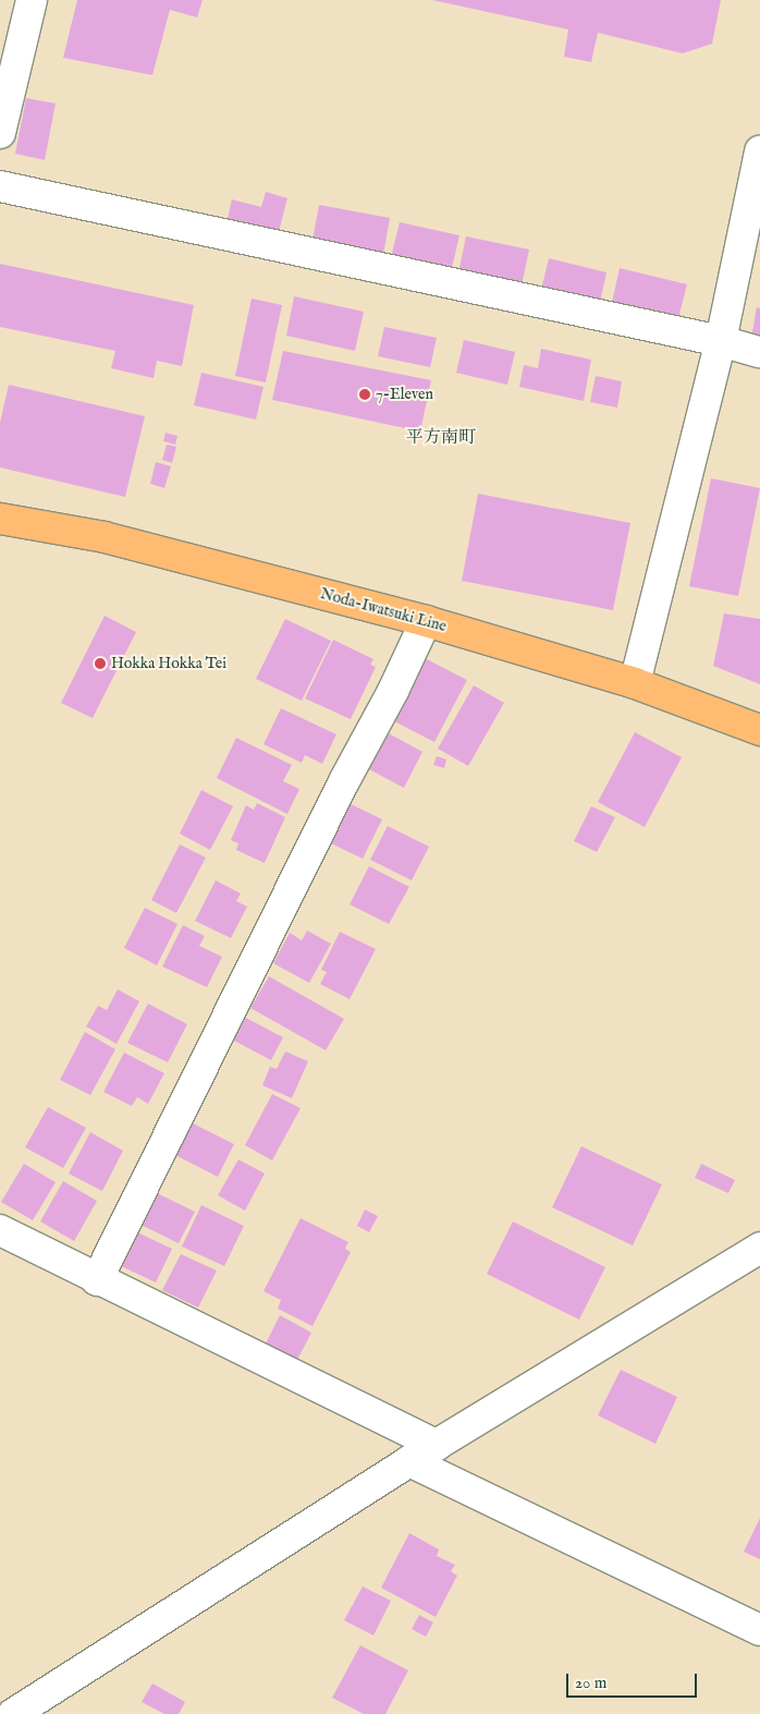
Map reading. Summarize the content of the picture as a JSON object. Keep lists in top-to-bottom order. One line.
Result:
{"streets":{"main road":["Noda-Iwatsuki Line"]},"districts":["平方南町"],"places":["7-Eleven","Hokka Hokka Tei"],"scale_bar":"20 m"}
